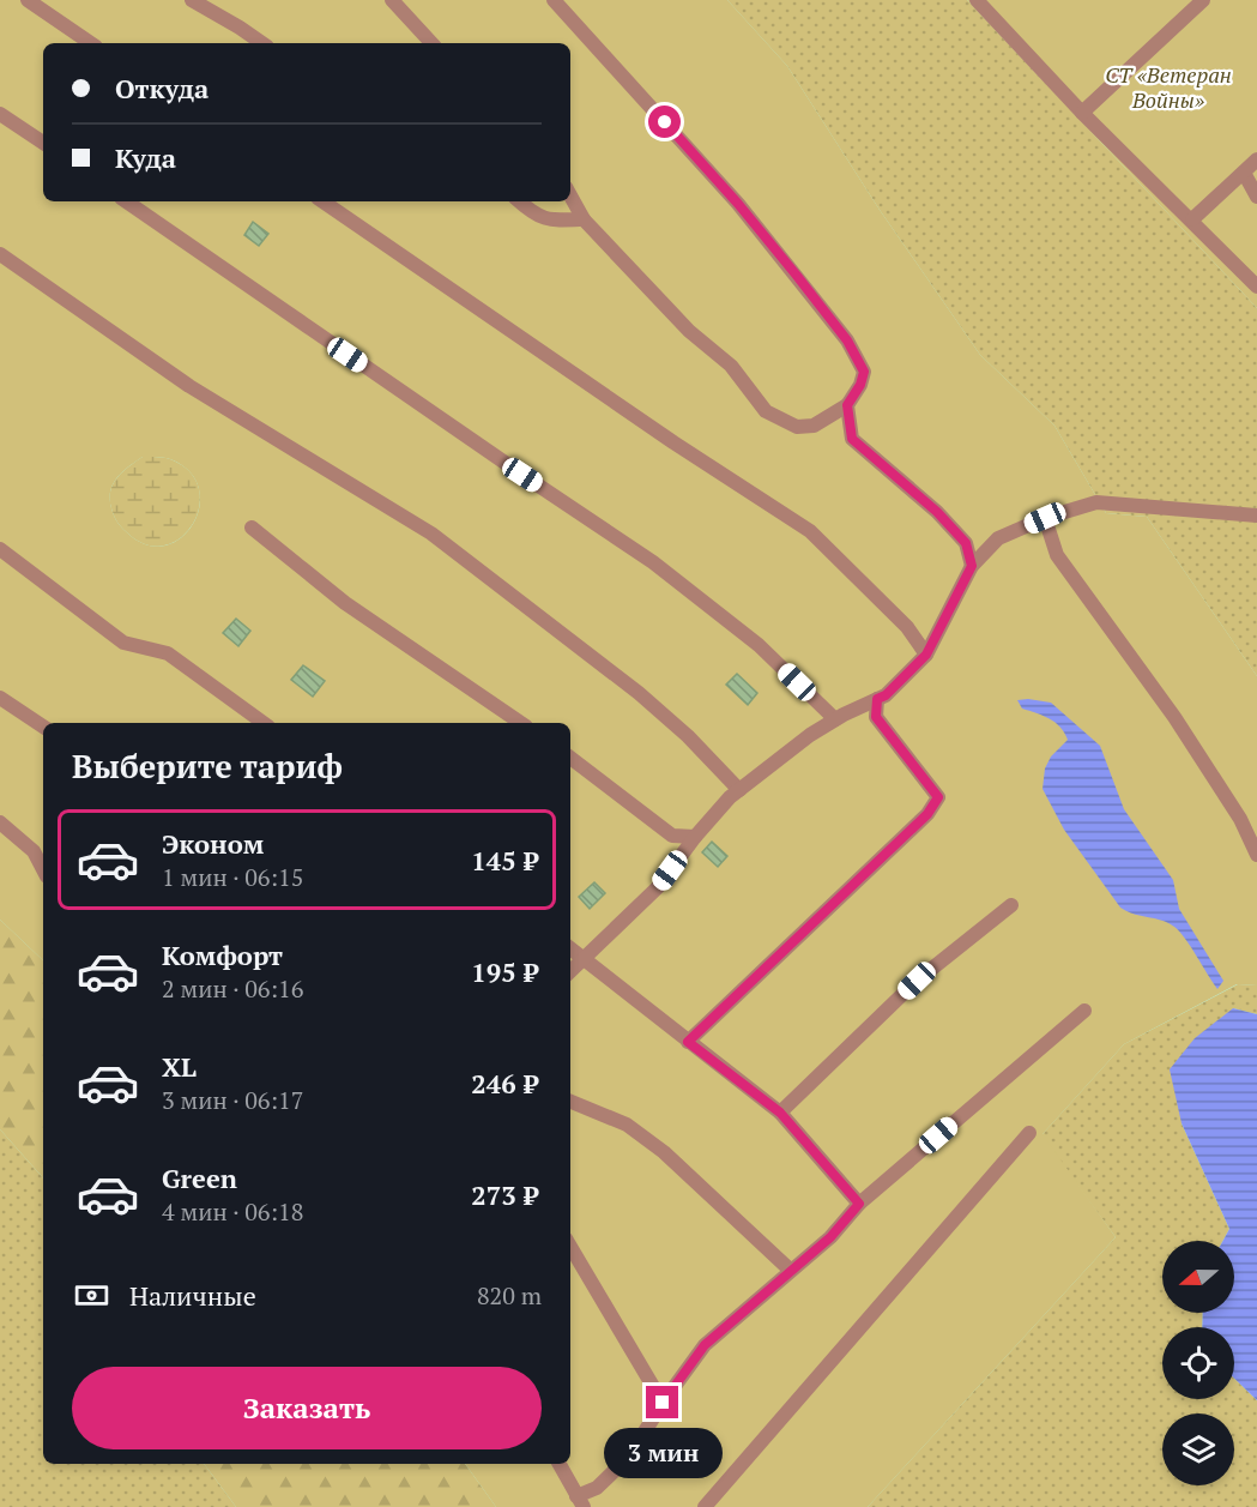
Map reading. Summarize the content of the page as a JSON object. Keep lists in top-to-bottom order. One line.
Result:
{"parks":["СТ «Ветеран Войны»"],"north":"left","page":{"banner":["Откуда","Куда"],"heading":"Выберите тариф","list":[{"name":"Эконом","note":"1 мин · 06:15","value":"145 ₽"},{"name":"Комфорт","note":"2 мин · 06:16","value":"195 ₽"},{"name":"XL","note":"3 мин · 06:17","value":"246 ₽"},{"name":"Green","note":"4 мин · 06:18","value":"273 ₽"}],"pay":["Наличные","820 m"],"buttons":"Заказать","bubble":"3 мин"}}
